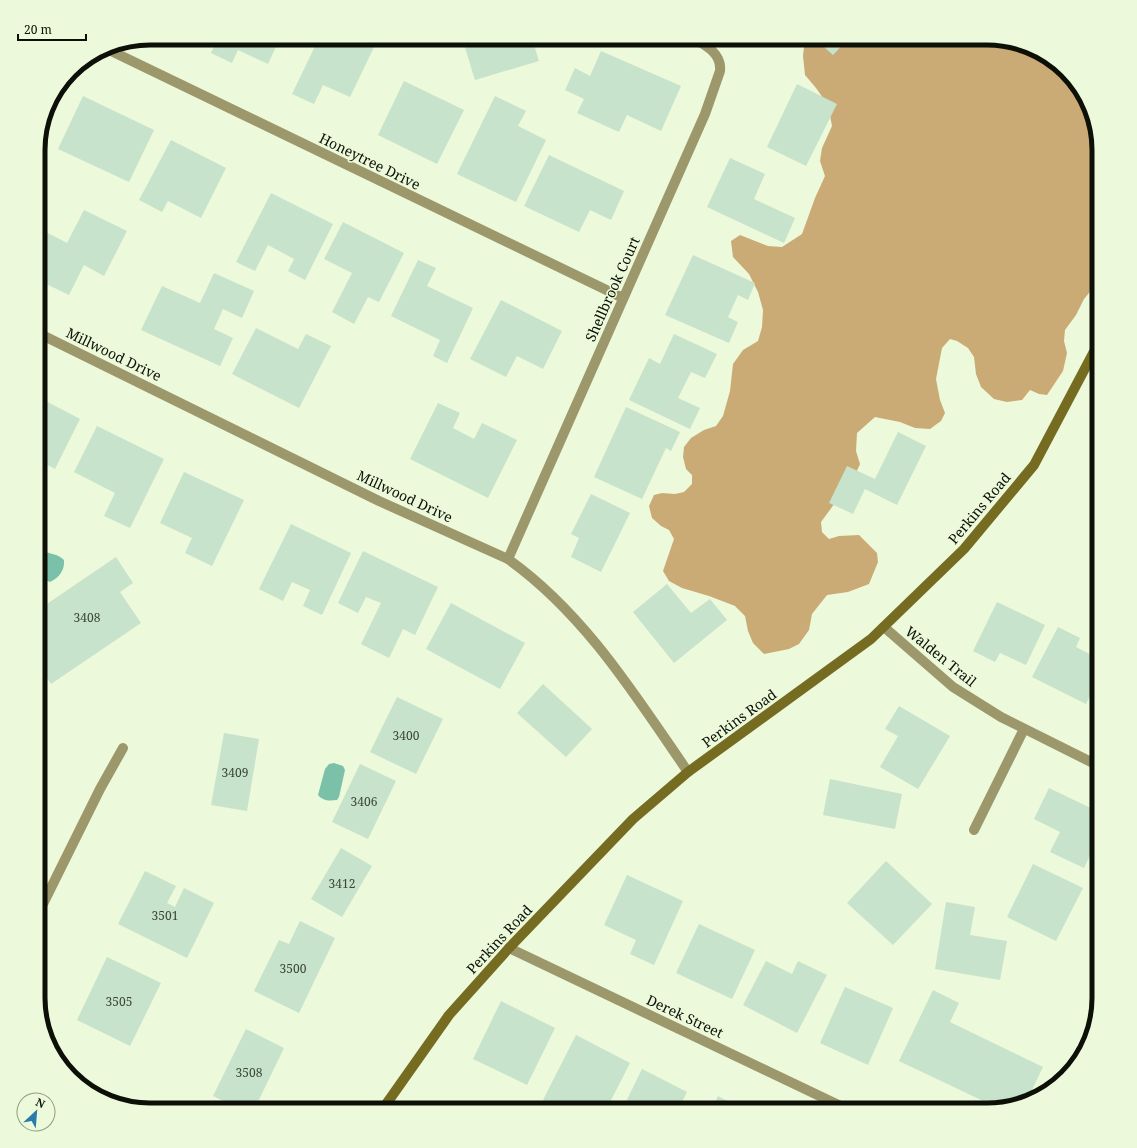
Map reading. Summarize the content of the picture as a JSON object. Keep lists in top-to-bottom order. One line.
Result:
{"streets":{"main road":["Perkins Road"],"street":["Honeytree Drive","Shellbrook Court","Millwood Drive","Walden Trail","Derek Street"]},"crossings":[["Honeytree Drive","Shellbrook Court"],["Shellbrook Court","Millwood Drive"],["Millwood Drive","Perkins Road"],["Perkins Road","Walden Trail"],["Perkins Road","Derek Street"]],"house_numbers":["3408","3400","3409","3406","3412","3501","3500","3505","3508"],"scale_bar":"20 m","north":"top right"}
